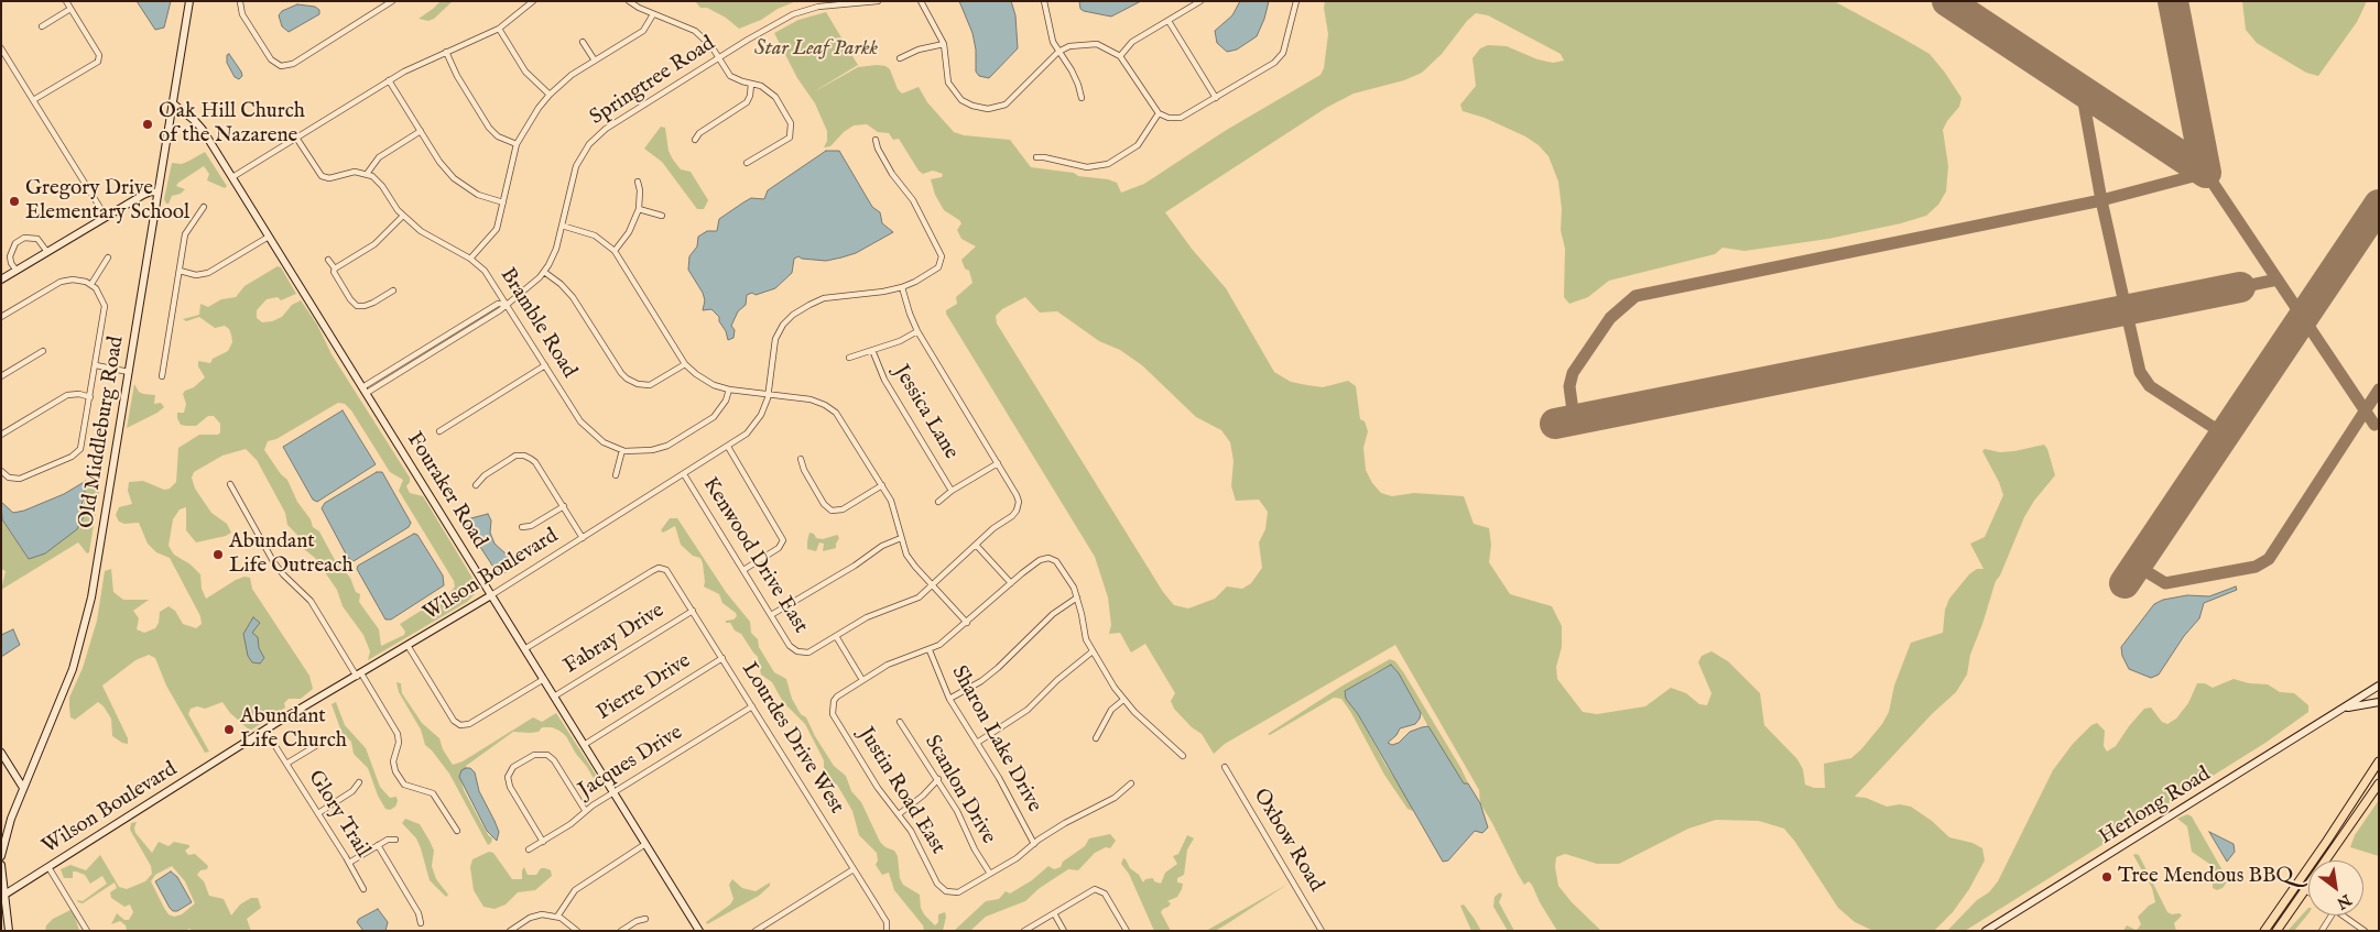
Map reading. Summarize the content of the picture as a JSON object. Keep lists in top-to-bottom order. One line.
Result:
{"streets":{"main road":["Old Middleburg Road","Fouraker Road","Wilson Boulevard","Herlong Road"],"street":["Springtree Road","Bramble Road","Jessica Lane","Kenwood Drive East","Fabray Drive","Pierre Drive","Lourdes Drive West","Sharon Lake Drive","Jacques Drive","Scanlon Drive","Justin Road East","Glory Trail","Oxbow Road"]},"crossings":[["Springtree Road","Bramble Road"],["Springtree Road","Fouraker Road"],["Old Middleburg Road","Fouraker Road"],["Fouraker Road","Wilson Boulevard"],["Fouraker Road","Fabray Drive"],["Fouraker Road","Pierre Drive"],["Fouraker Road","Lourdes Drive West"],["Fouraker Road","Jacques Drive"],["Kenwood Drive East","Wilson Boulevard"],["Wilson Boulevard","Glory Trail"],["Fabray Drive","Lourdes Drive West"],["Pierre Drive","Lourdes Drive West"],["Lourdes Drive West","Jacques Drive"],["Scanlon Drive","Justin Road East"]],"parks":["Star Leaf Parkk"],"places":["Oak Hill Church of the Nazarene","Gregory Drive Elementary School","Abundant Life Outreach","Abundant Life Church","Tree Mendous BBQ"],"north":"bottom right"}
